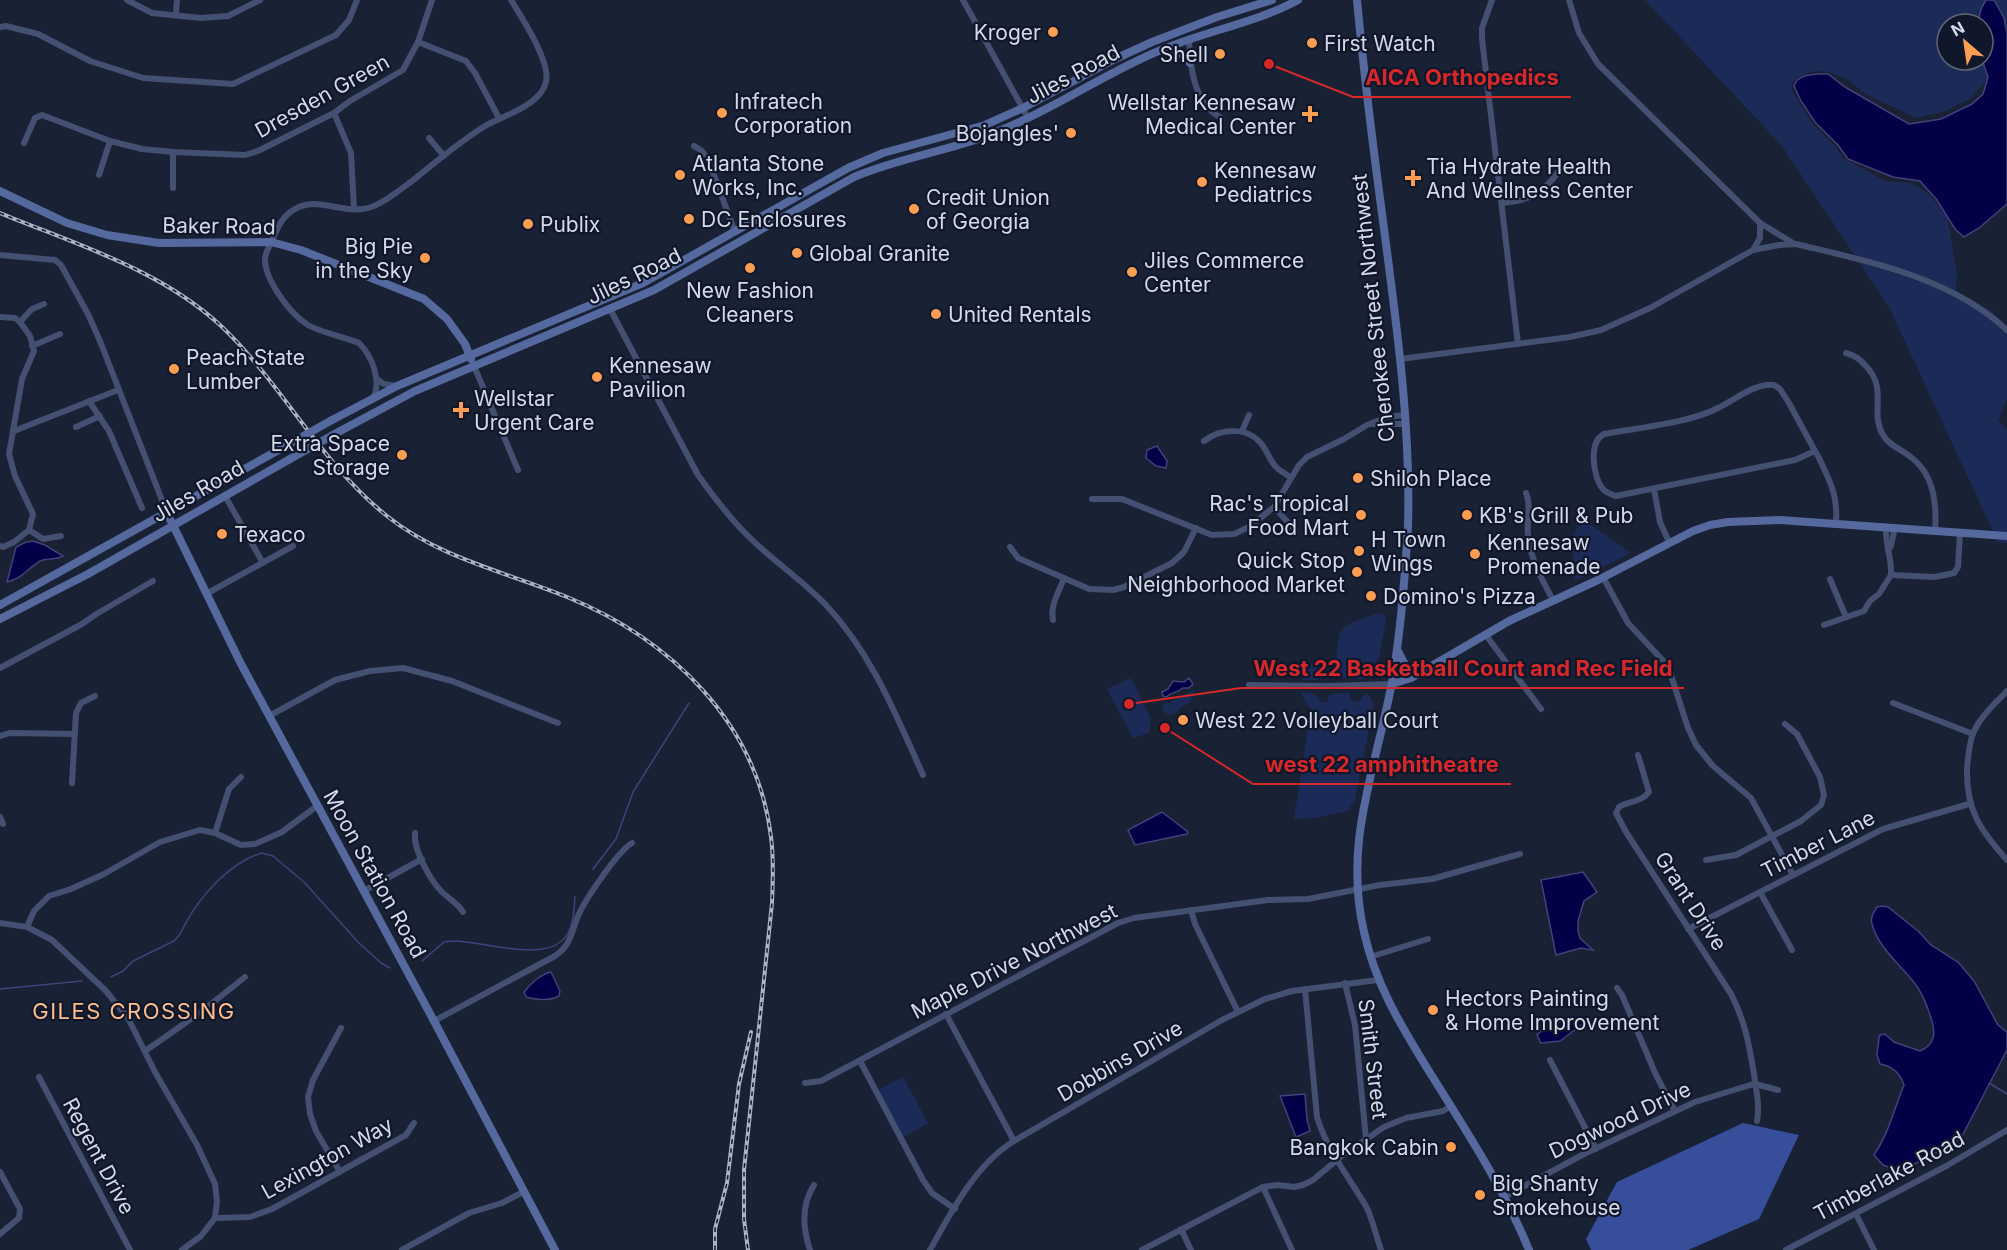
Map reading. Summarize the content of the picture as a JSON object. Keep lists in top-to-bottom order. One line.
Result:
{"streets":{"street":["Jiles Road","Dresden Green","Baker Road","Cherokee Street Northwest","Timber Lane","Moon Station Road","Grant Drive","Maple Drive Northwest","Smith Street","Dobbins Drive","Dogwood Drive","Regent Drive","Lexington Way","Timberlake Road"]},"crossings":[["Jiles Road","Baker Road"],["Jiles Road","Moon Station Road"],["Cherokee Street Northwest","Maple Drive Northwest"],["Cherokee Street Northwest","Dobbins Drive"],["Cherokee Street Northwest","Dogwood Drive"],["Timber Lane","Grant Drive"],["Grant Drive","Dogwood Drive"],["Smith Street","Dobbins Drive"]],"districts":["GILES CROSSING"],"places":{"other":["Kroger","First Watch","Shell","AICA Orthopedics","Infratech Corporation","Bojangles'","Atlanta Stone Works, Inc.","Kennesaw Pediatrics","Credit Union of Georgia","DC Enclosures","Publix","Global Granite","Big Pie in the Sky","New Fashion Cleaners","Jiles Commerce Center","United Rentals","Peach State Lumber","Kennesaw Pavilion","Extra Space Storage","Shiloh Place","Rac's Tropical Food Mart","KB's Grill & Pub","Texaco","H Town Wings","Kennesaw Promenade","Quick Stop Neighborhood Market","Domino's Pizza","West 22 Basketball Court and Rec Field","West 22 Volleyball Court","west 22 amphitheatre","Hectors Painting & Home Improvement","Bangkok Cabin","Big Shanty Smokehouse"],"health":["Wellstar Kennesaw Medical Center","Tia Hydrate Health And Wellness Center","Wellstar Urgent Care"]},"north":"top left"}
